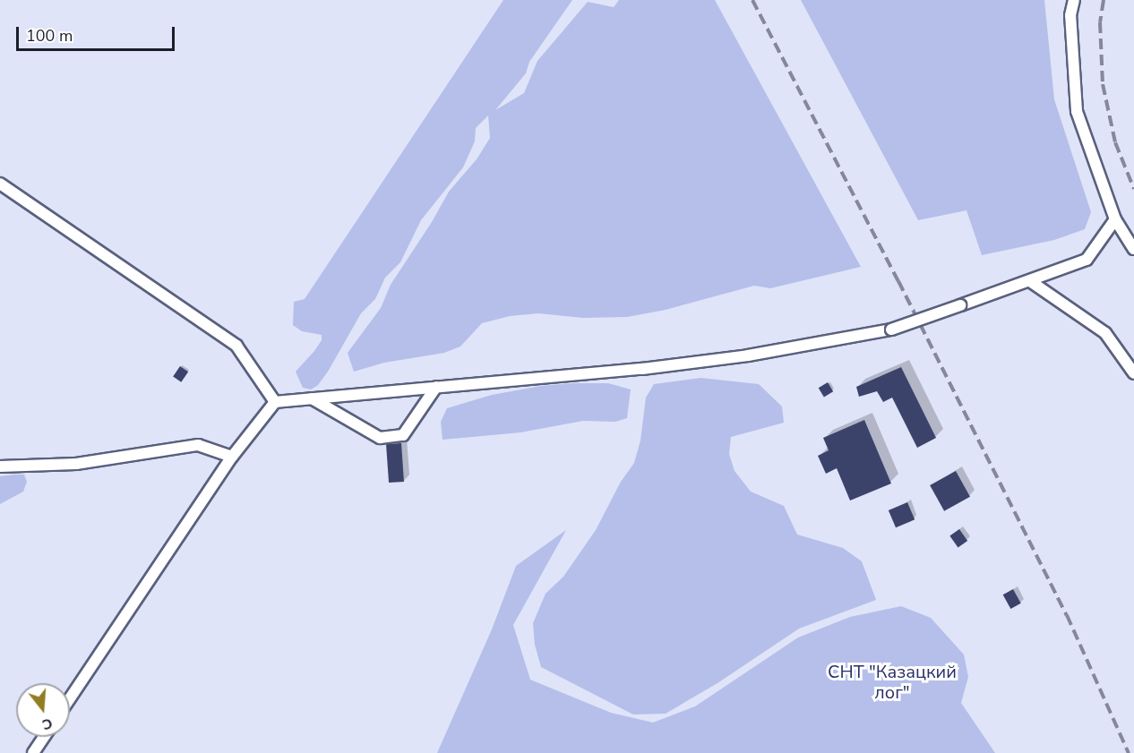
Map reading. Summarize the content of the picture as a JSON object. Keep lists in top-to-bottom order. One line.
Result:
{"parks":["СНТ \"Казацкий лог\""],"scale_bar":"100 m","north":"bottom"}
